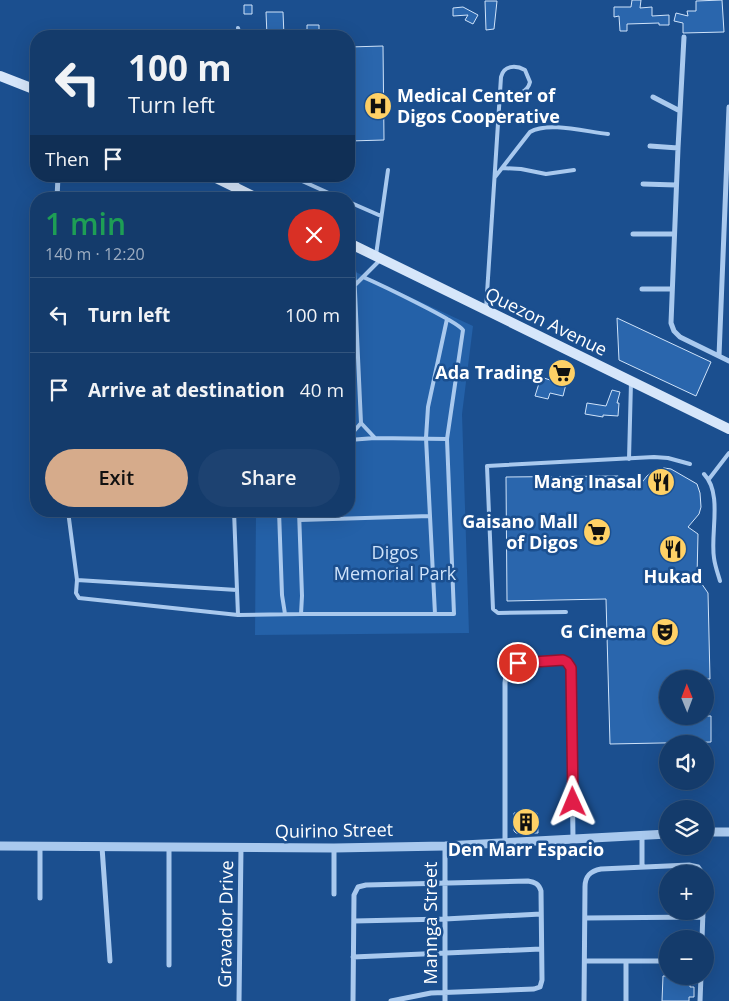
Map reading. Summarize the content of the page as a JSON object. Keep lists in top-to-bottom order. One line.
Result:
{"streets":{"main road":["Quezon Avenue"],"street":["Quirino Street","Mannga Street","Gravador Drive"]},"crossings":[["Quirino Street","Mannga Street"],["Quirino Street","Gravador Drive"]],"parks":["Digos Memorial Park"],"places":{"hospital":["Medical Center of Digos Cooperative"],"supermarket":["Ada Trading","Gaisano Mall of Digos"],"restaurant":["Mang Inasal","Hukad"],"theatre":["G Cinema"],"building":["Den Marr Espacio"]},"north":"top","page":{"turn":["100 m","Turn left"],"then":"Then","heading":["1 min","140 m · 12:20"],"list":[{"name":"Turn left","value":"100 m"},{"name":"Arrive at destination","value":"40 m"}],"buttons":["Exit","Share"],"map_buttons":["+","−"]}}
